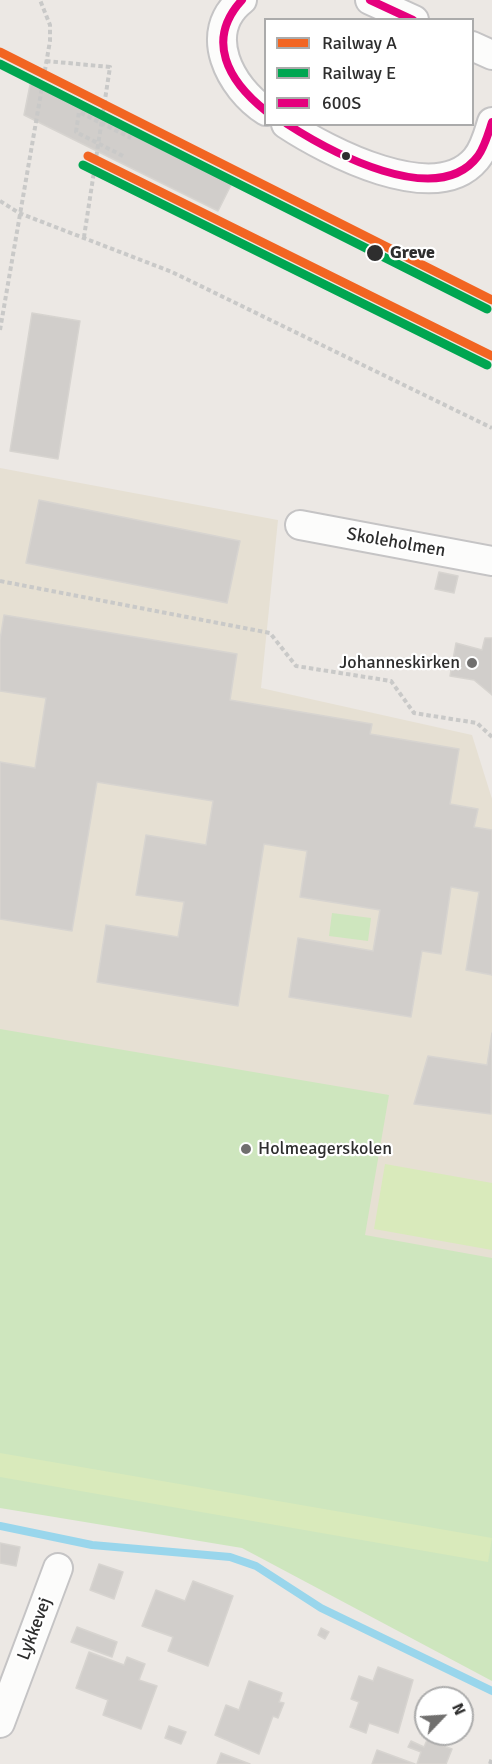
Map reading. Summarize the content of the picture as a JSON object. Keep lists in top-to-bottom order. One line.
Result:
{"streets":{"street":["Skoleholmen","Lykkevej"]},"places":["Greve","Johanneskirken","Holmeagerskolen"],"lines":["transit line 600S","rail line A","rail line E"],"legend":["Railway A","Railway E","600S"],"north":"top right"}
